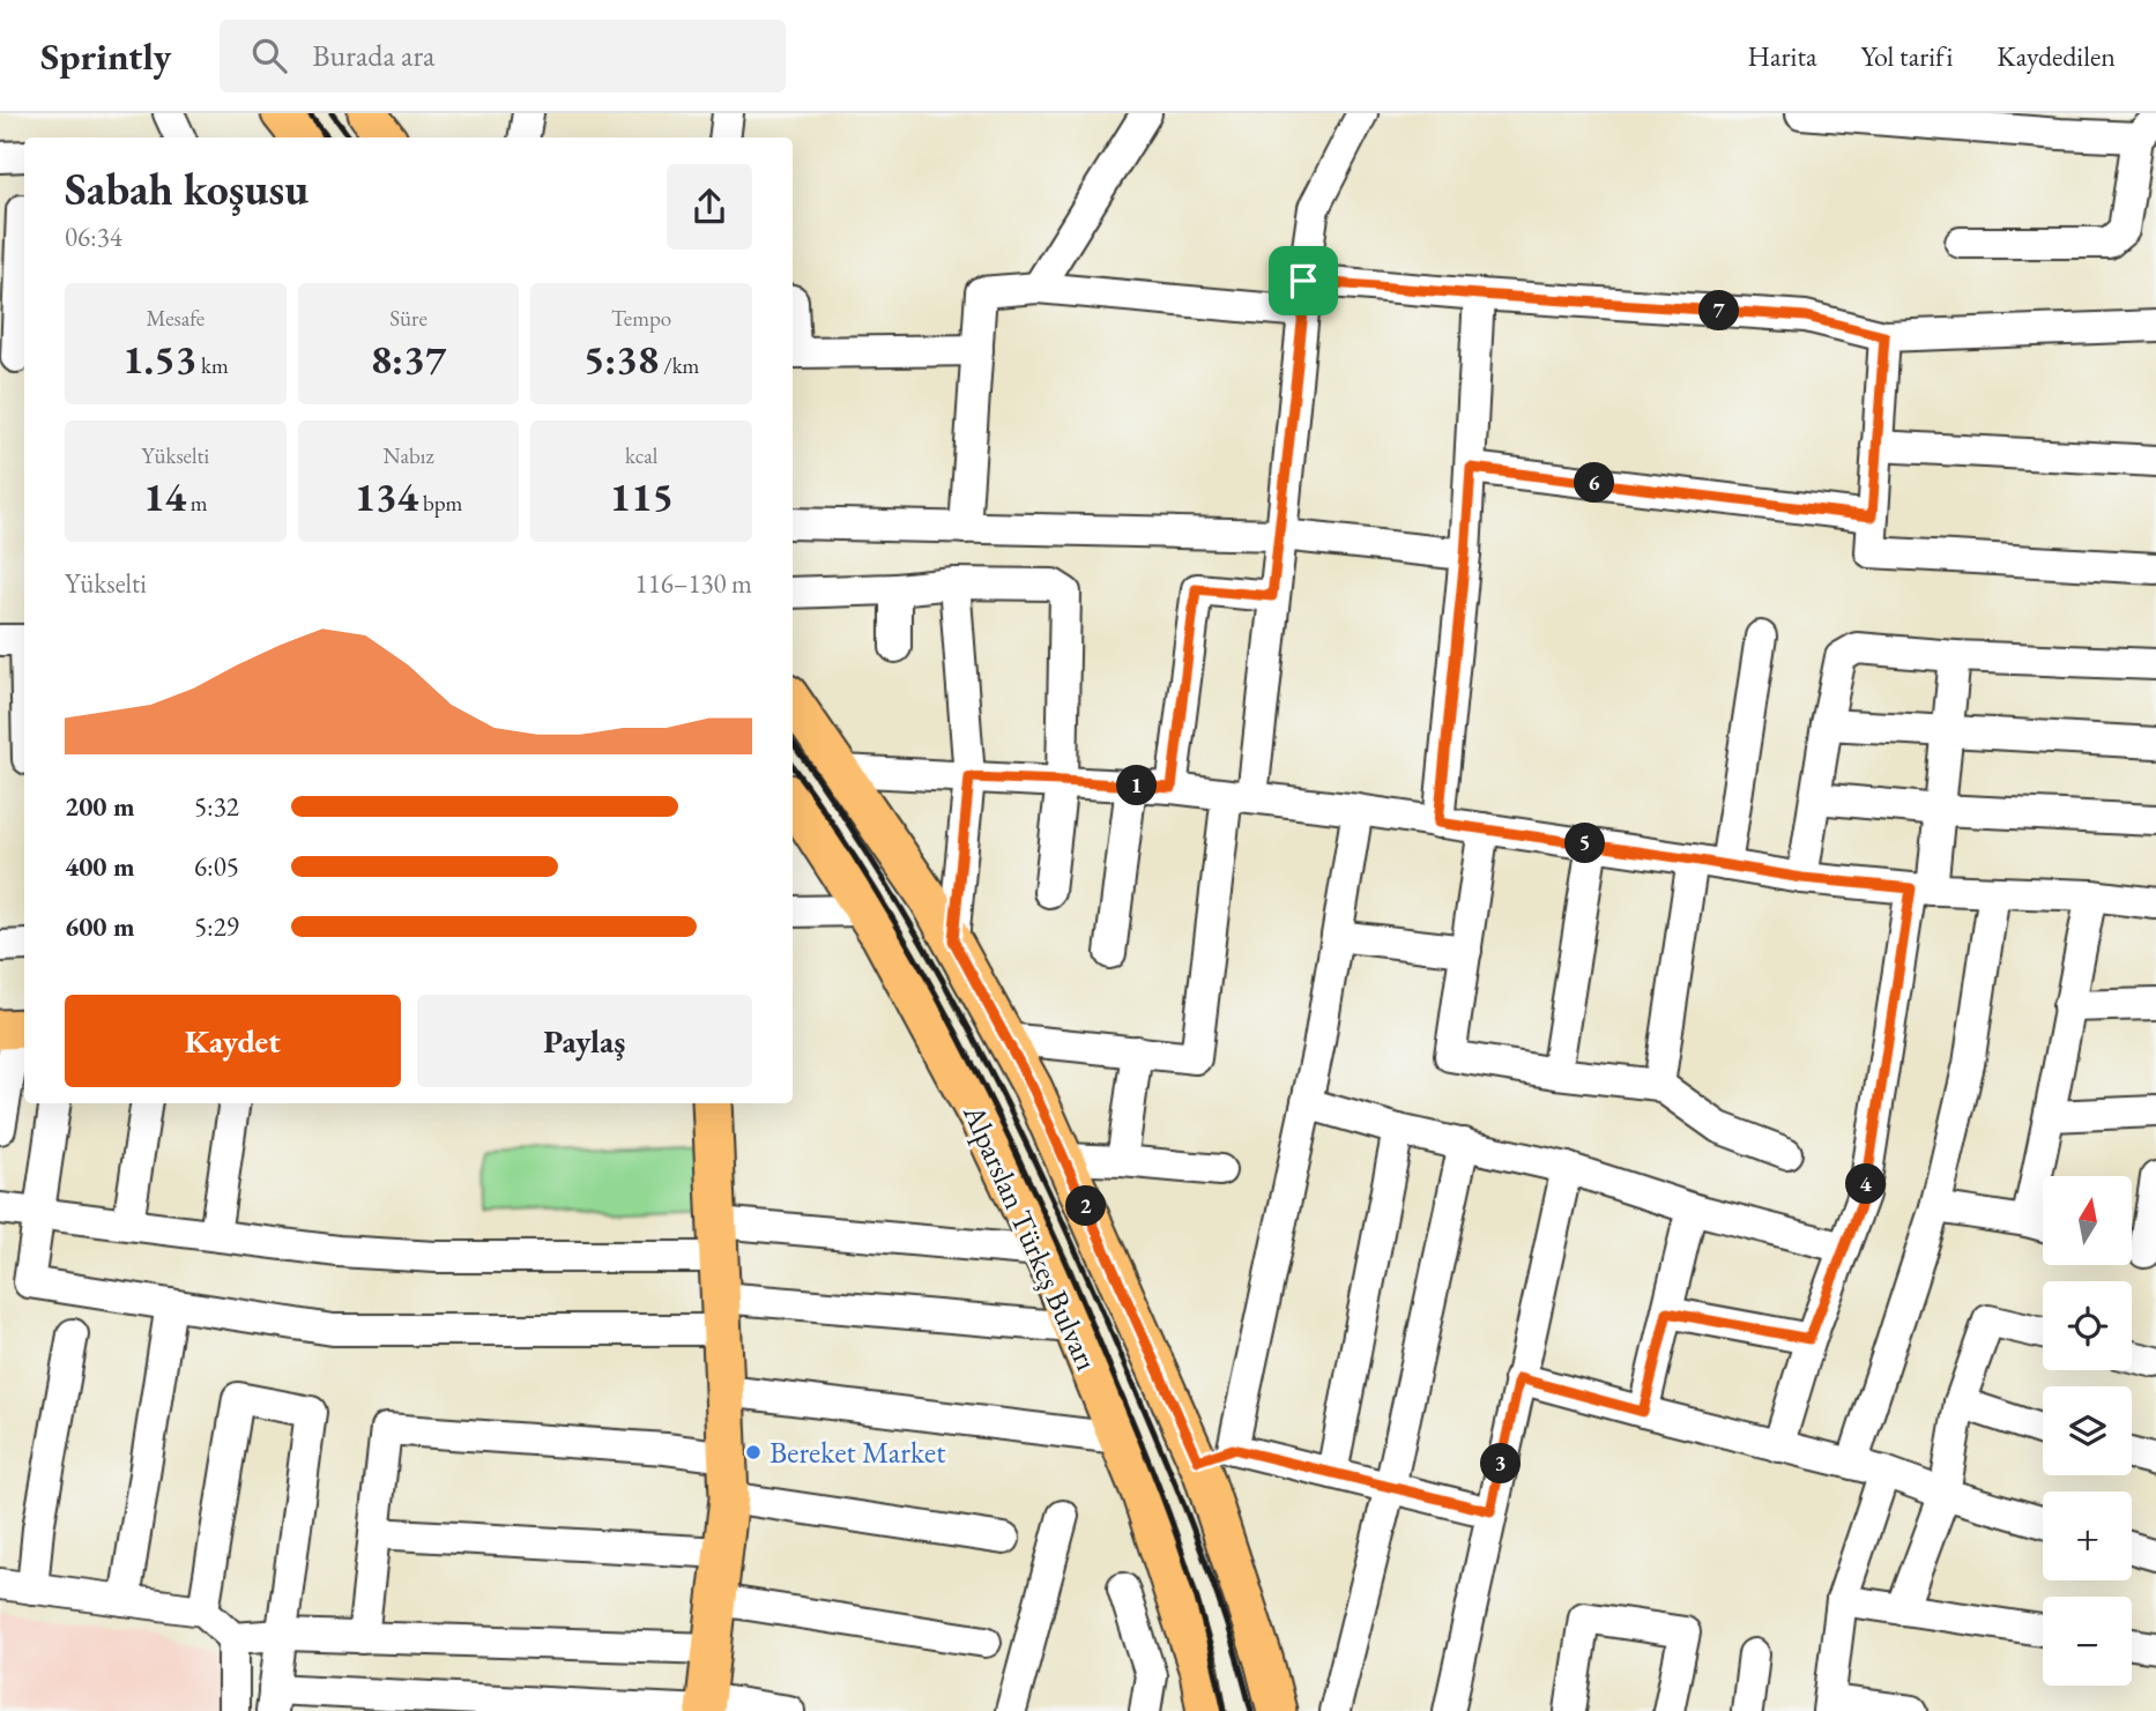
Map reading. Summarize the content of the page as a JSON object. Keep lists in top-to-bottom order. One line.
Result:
{"streets":{"main road":["Alparslan Türkeş Bulvarı"]},"places":["Bereket Market"],"north":"top","page":{"header":"Sprintly","search":"Burada ara","nav":["Harita","Yol tarifi","Kaydedilen"],"heading":["Sabah koşusu","06:34"],"stats":[["Mesafe","1.53 km"],["Süre","8:37"],["Tempo","5:38 /km"],["Yükselti","14 m"],["Nabız","134 bpm"],["kcal","115"]],"pins":["7","6","1","5","4","2","3"],"chart":["Yükselti","116–130 m"],"list":[{"name":"200 m","note":"5:32"},{"name":"400 m","note":"6:05"},{"name":"600 m","note":"5:29"}],"buttons":["Kaydet","Paylaş"],"map_buttons":["+","−"]}}
